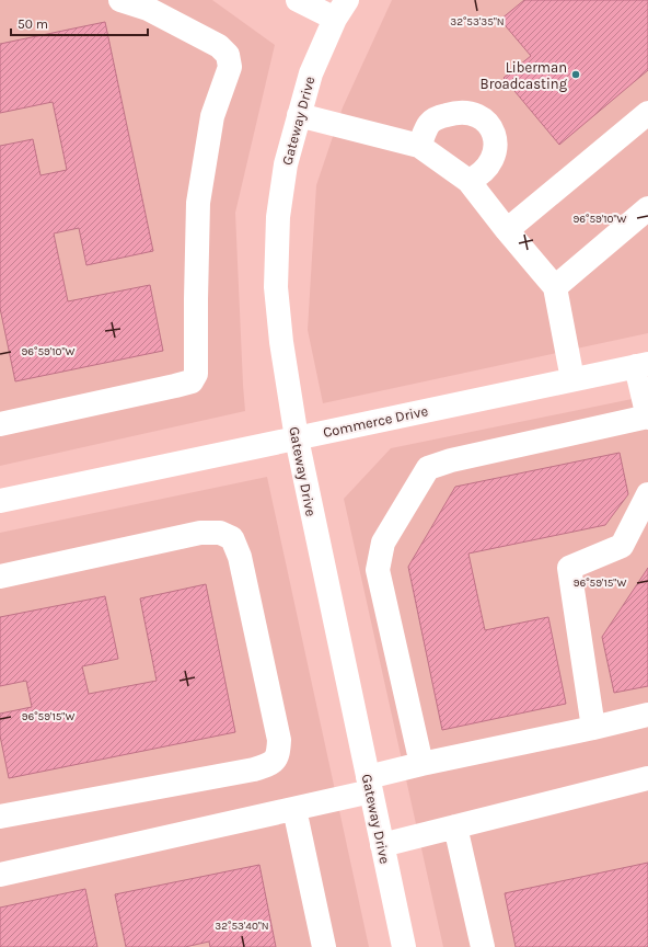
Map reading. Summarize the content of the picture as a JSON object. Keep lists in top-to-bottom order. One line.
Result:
{"streets":{"street":["Gateway Drive","Commerce Drive"]},"crossings":[["Gateway Drive","Commerce Drive"]],"places":["Liberman Broadcasting"],"scale_bar":"50 m","coordinates":["32°53'35\"N","96°59'10\"W","96°59'15\"W","32°53'40\"N"]}
